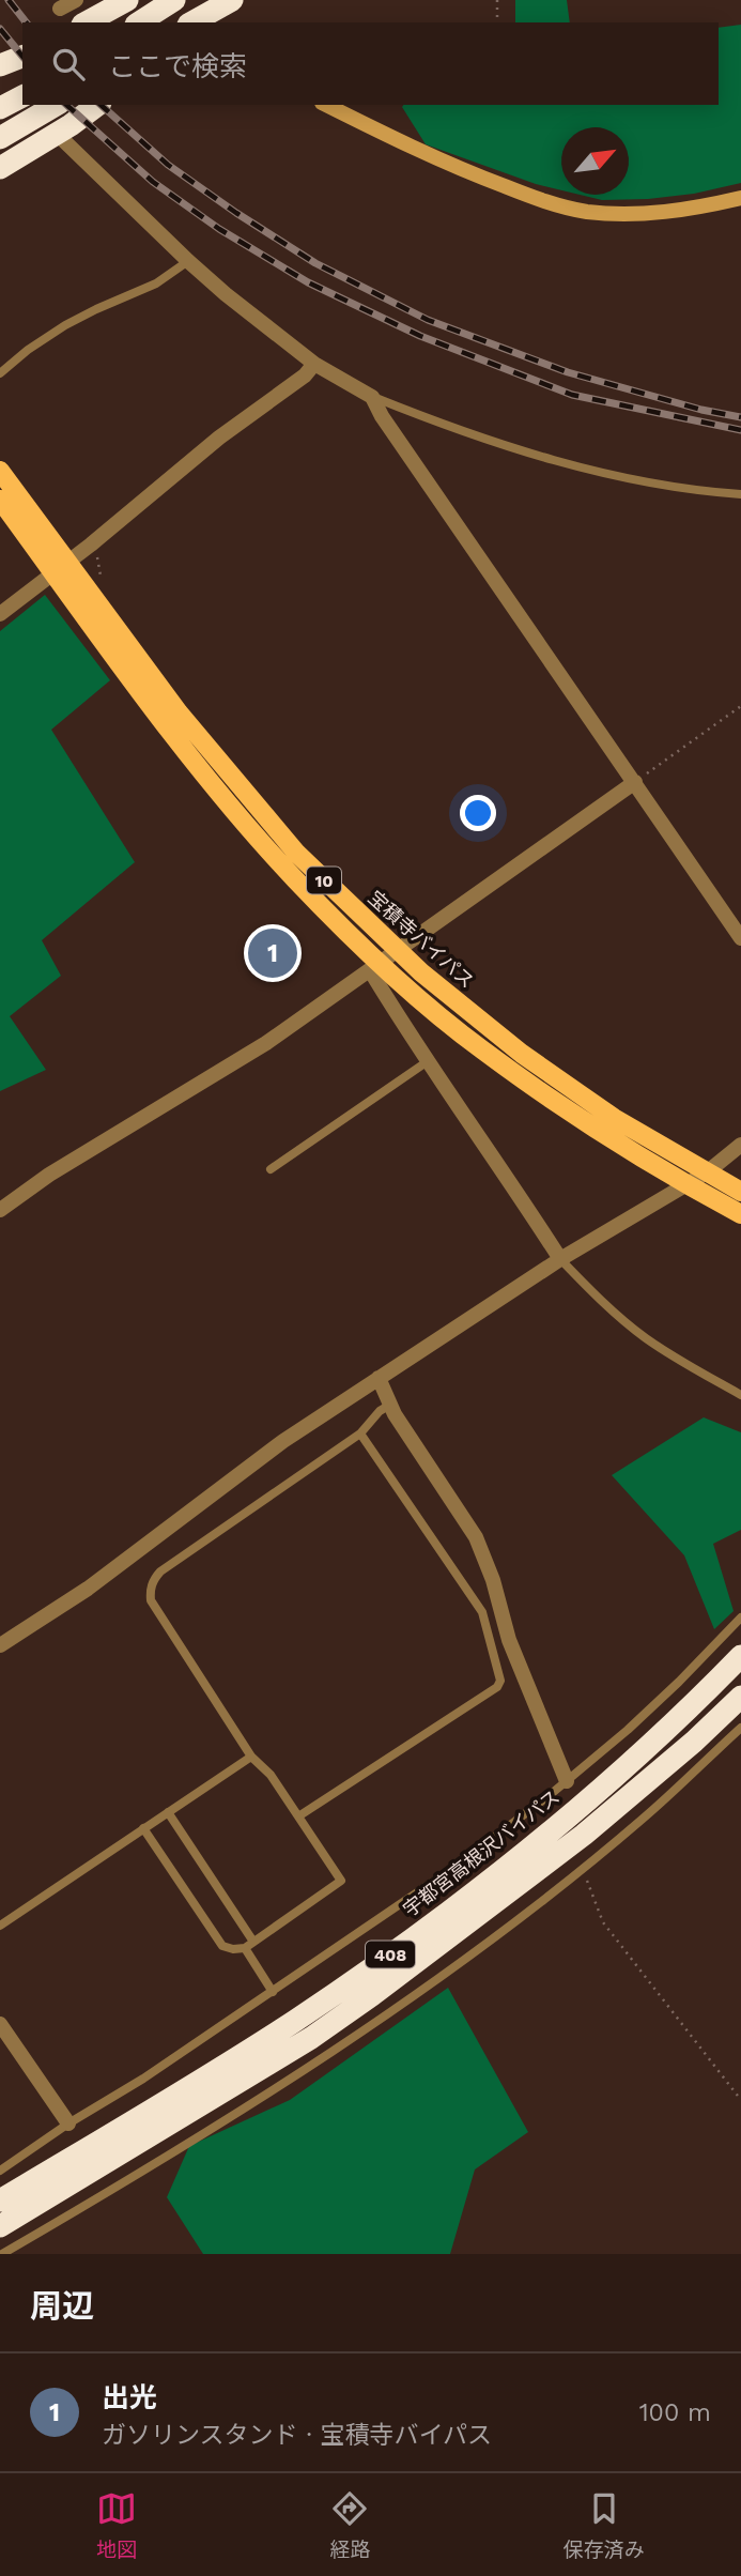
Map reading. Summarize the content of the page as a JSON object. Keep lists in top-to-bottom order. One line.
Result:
{"streets":{"highway":["宇都宮高根沢バイパス","408"],"main road":["10","宝積寺バイパス"]},"north":"top right","page":{"search":"ここで検索","pins":"1","heading":"周辺","list":[{"mark":"1","name":"出光","note":"ガソリンスタンド · 宝積寺バイパス","value":"100 m"}],"nav":["地図","経路","保存済み"]}}
